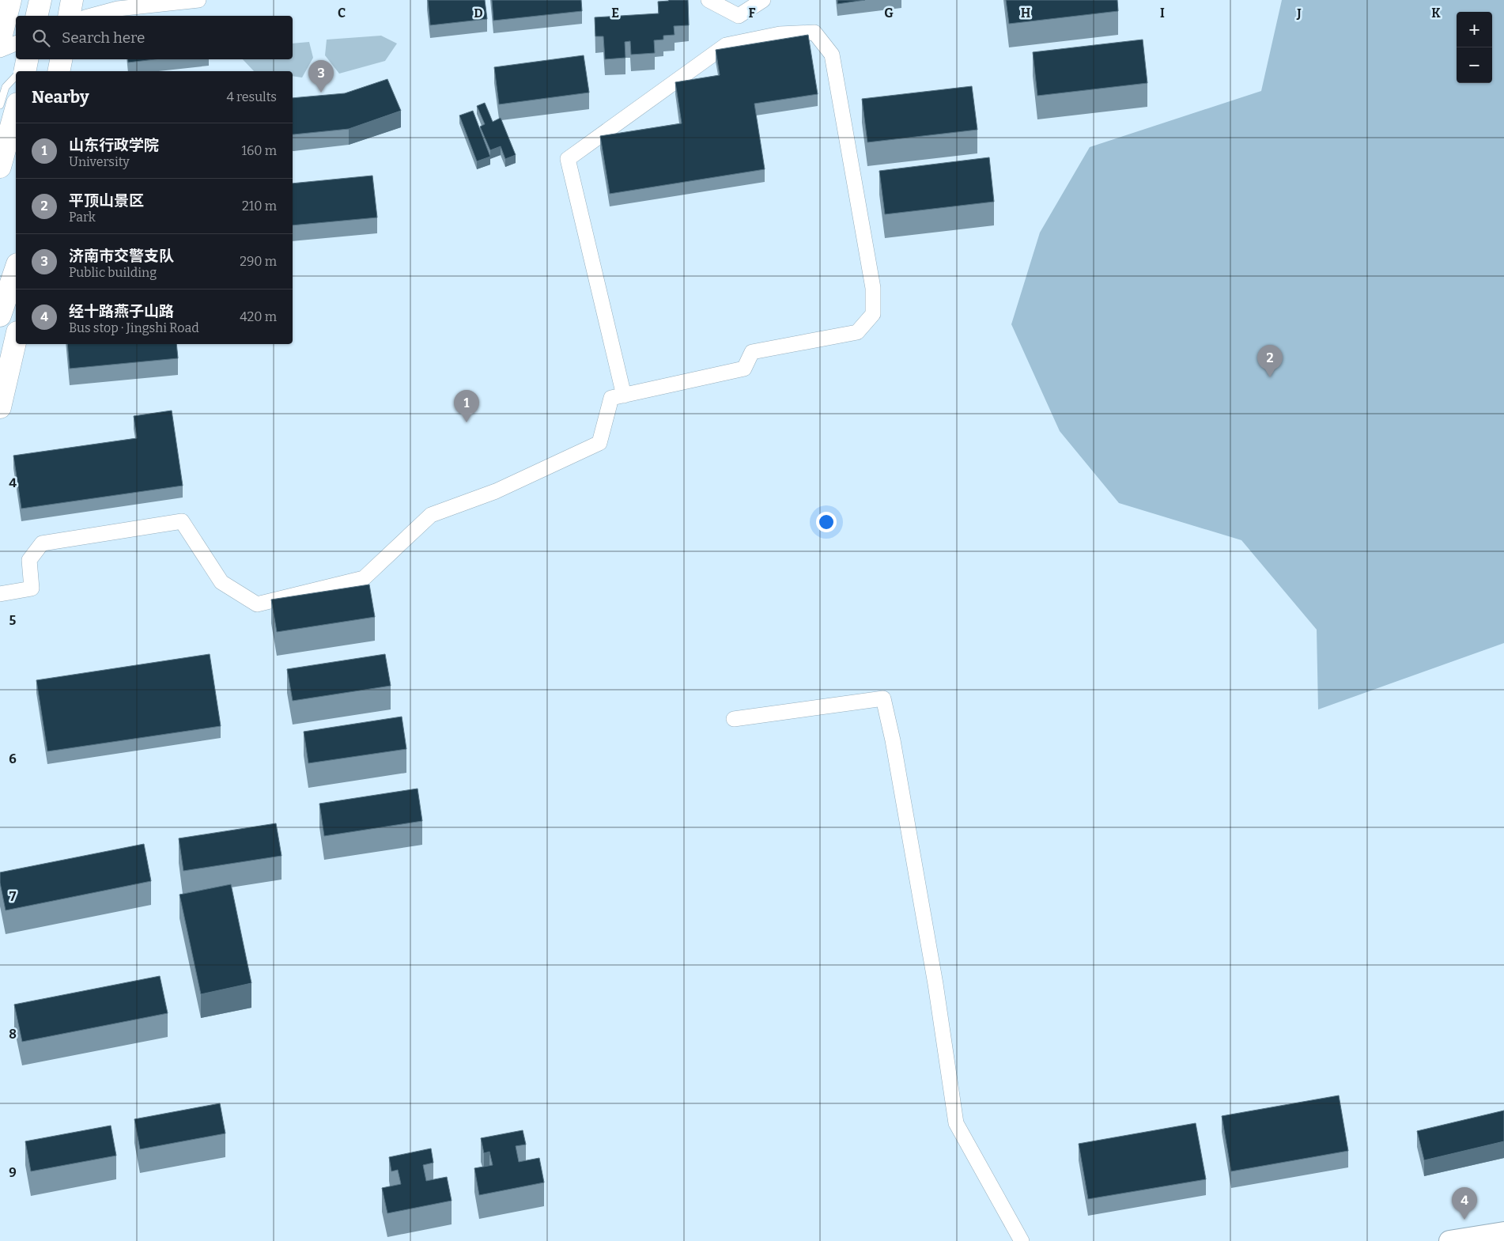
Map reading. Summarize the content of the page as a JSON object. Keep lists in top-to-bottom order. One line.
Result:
{"page":{"map_buttons":["+","−"],"search":"Search here","pins":["3","2","1","4"],"heading":["Nearby","4 results"],"list":[{"mark":"1","name":"山东行政学院","note":"University","value":"160 m"},{"mark":"2","name":"平顶山景区","note":"Park","value":"210 m"},{"mark":"3","name":"济南市交警支队","note":"Public building","value":"290 m"},{"mark":"4","name":"经十路燕子山路","note":"Bus stop · Jingshi Road","value":"420 m"}]},"grid":{"columns":["C","D","E","F","G","H","I","J","K"],"rows":["4","5","6","7","8","9"]}}
